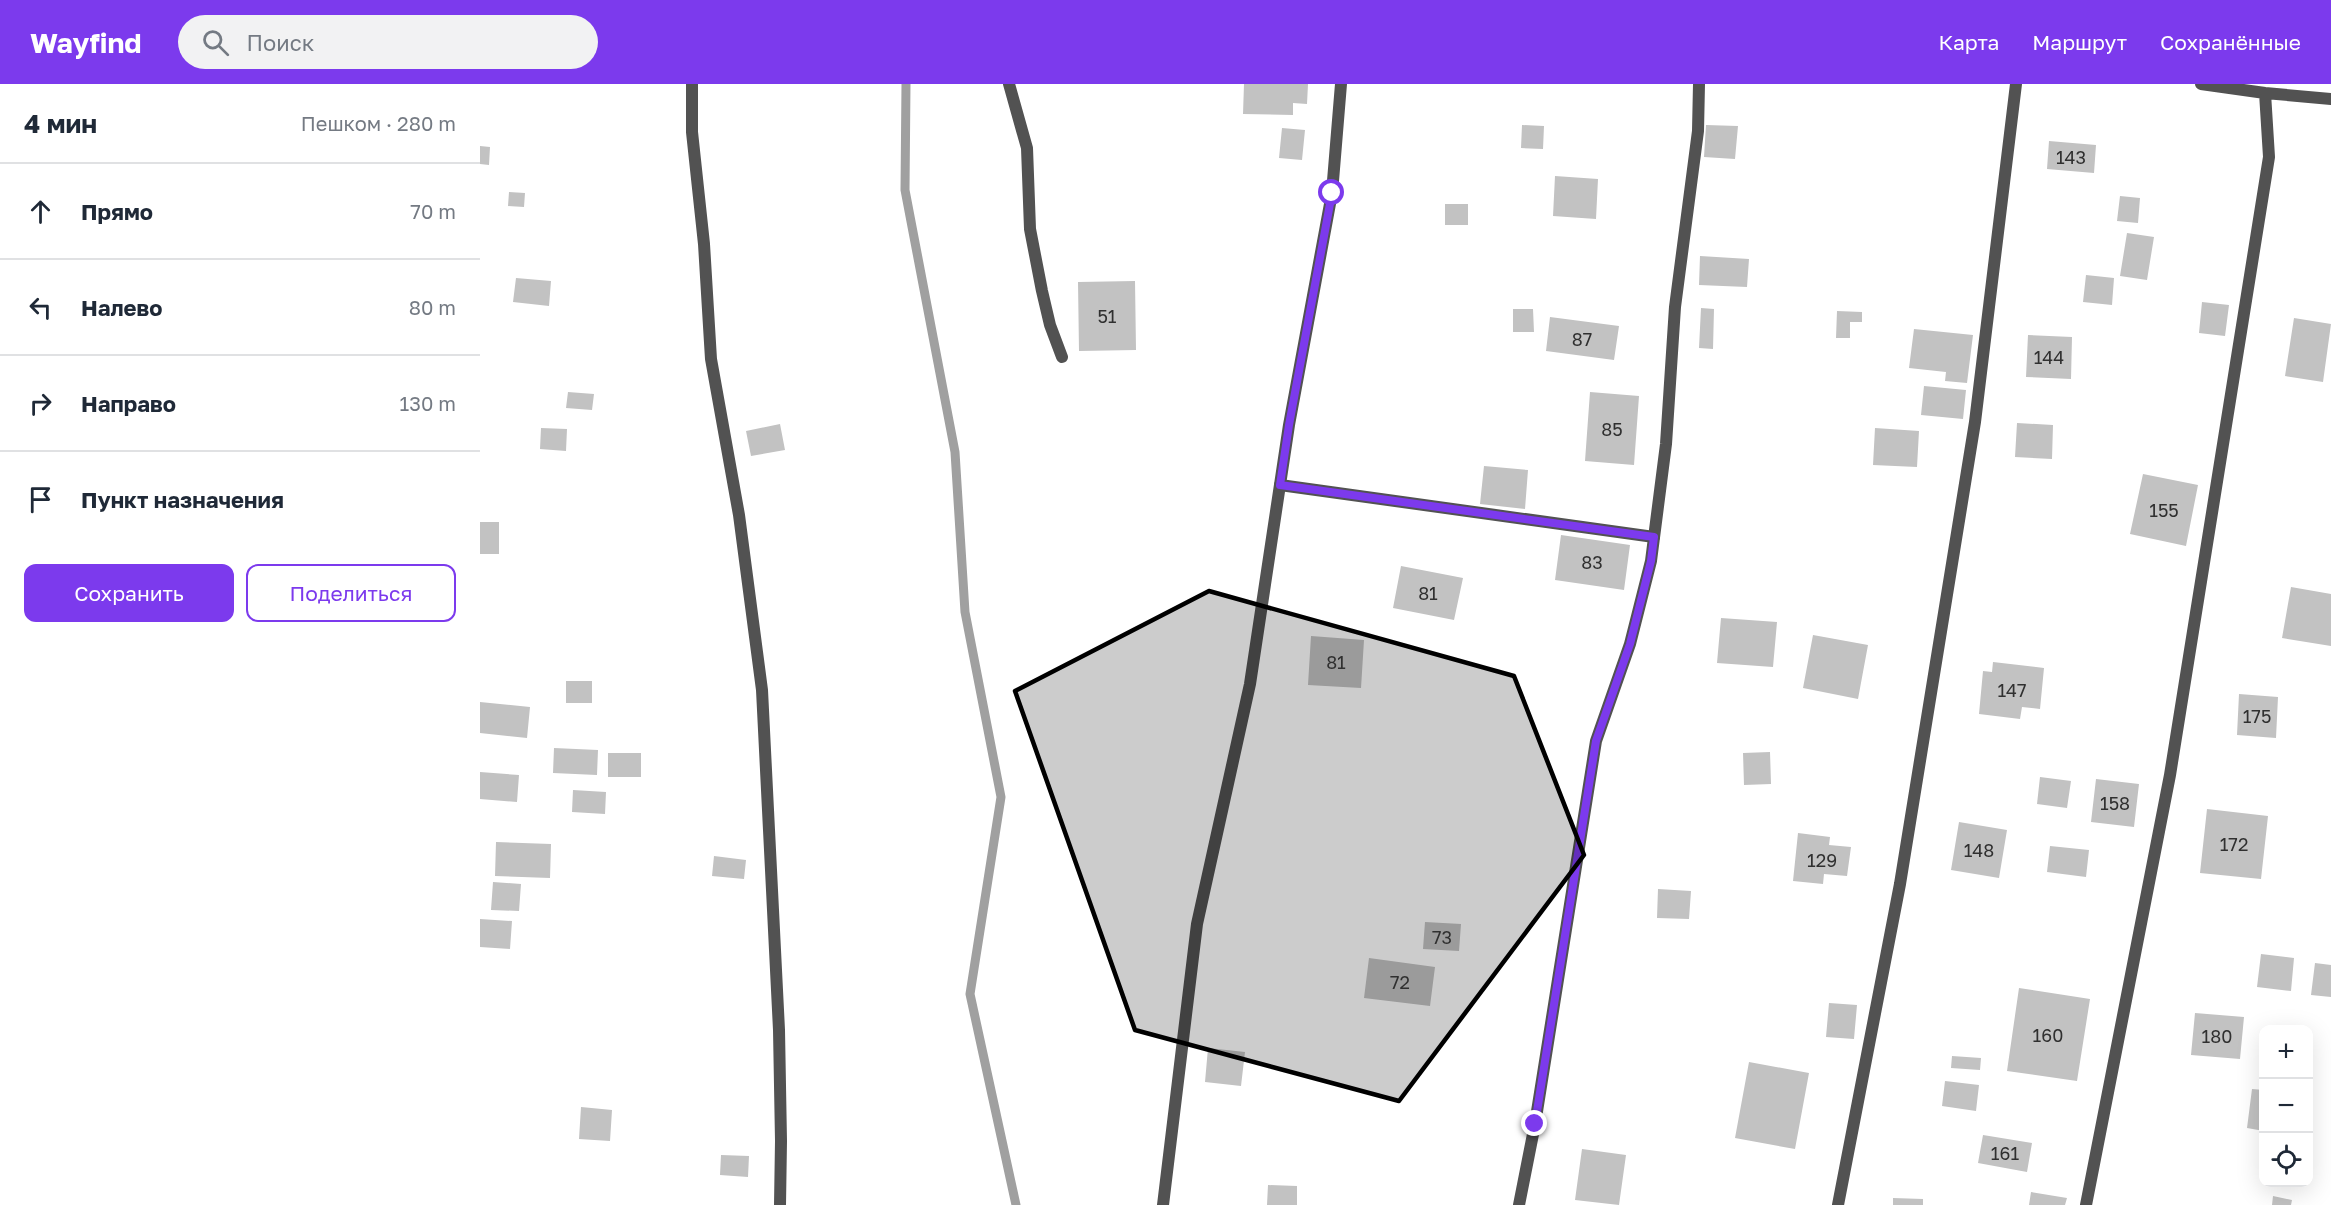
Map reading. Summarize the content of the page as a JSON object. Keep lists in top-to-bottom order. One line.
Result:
{"house_numbers":["143","51","87","144","85","155","83","81","81","147","175","158","172","148","129","73","72","160","180","161"],"page":{"header":"Wayfind","search":"Поиск","nav":["Карта","Маршрут","Сохранённые"],"heading":["4 мин","Пешком · 280 m"],"list":[["Прямо","70 m"],["Налево","80 m"],["Направо","130 m"],"Пункт назначения"],"buttons":["Сохранить","Поделиться"],"map_buttons":["+","−"]}}
